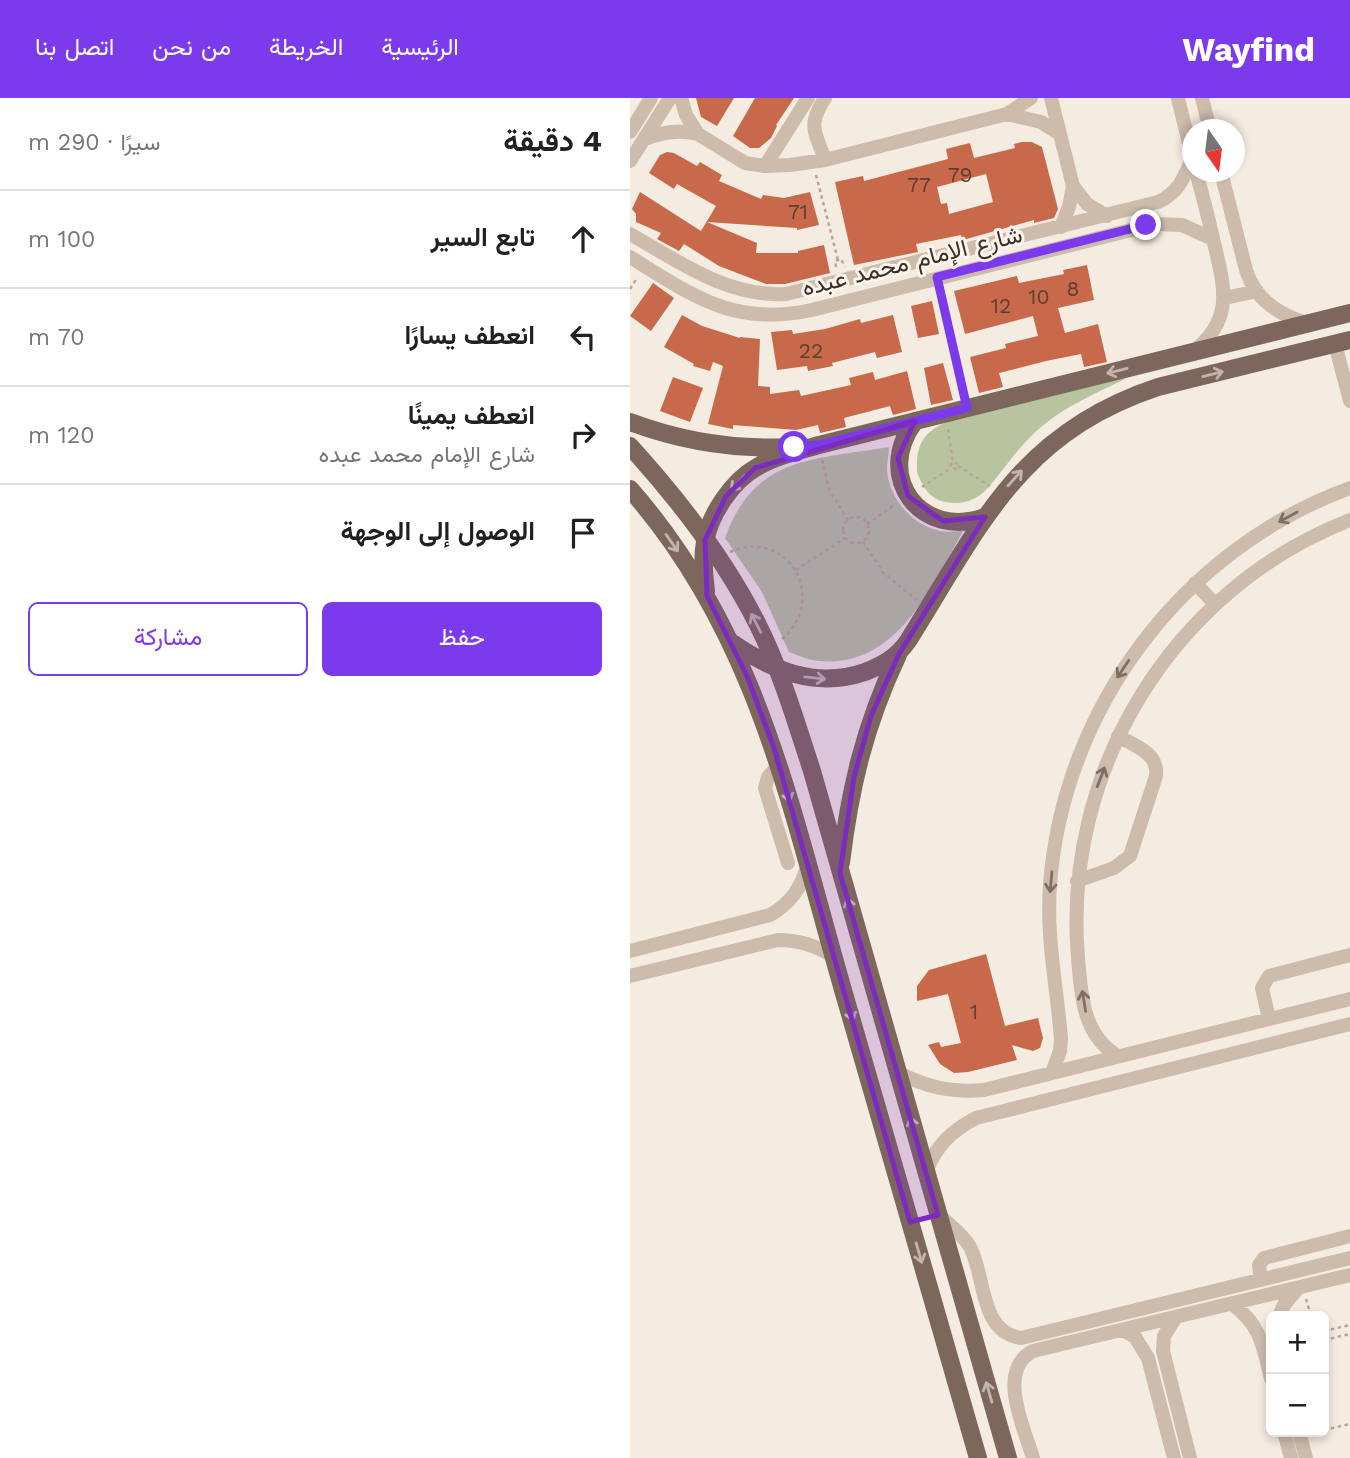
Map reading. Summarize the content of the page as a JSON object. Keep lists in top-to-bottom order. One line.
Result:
{"streets":{"street":["شارع الإمام محمد عبده"]},"house_numbers":["79","77","71","8","10","12","22","1"],"north":"bottom","page":{"header":"Wayfind","nav":["الرئيسية","الخريطة","من نحن","اتصل بنا"],"heading":["4 دقيقة","سيرًا · 290 m"],"list":[["تابع السير","100 m"],["انعطف يسارًا","70 m"],["انعطف يمينًا","شارع الإمام محمد عبده","120 m"],"الوصول إلى الوجهة"],"buttons":["حفظ","مشاركة"],"map_buttons":["+","−"]}}
